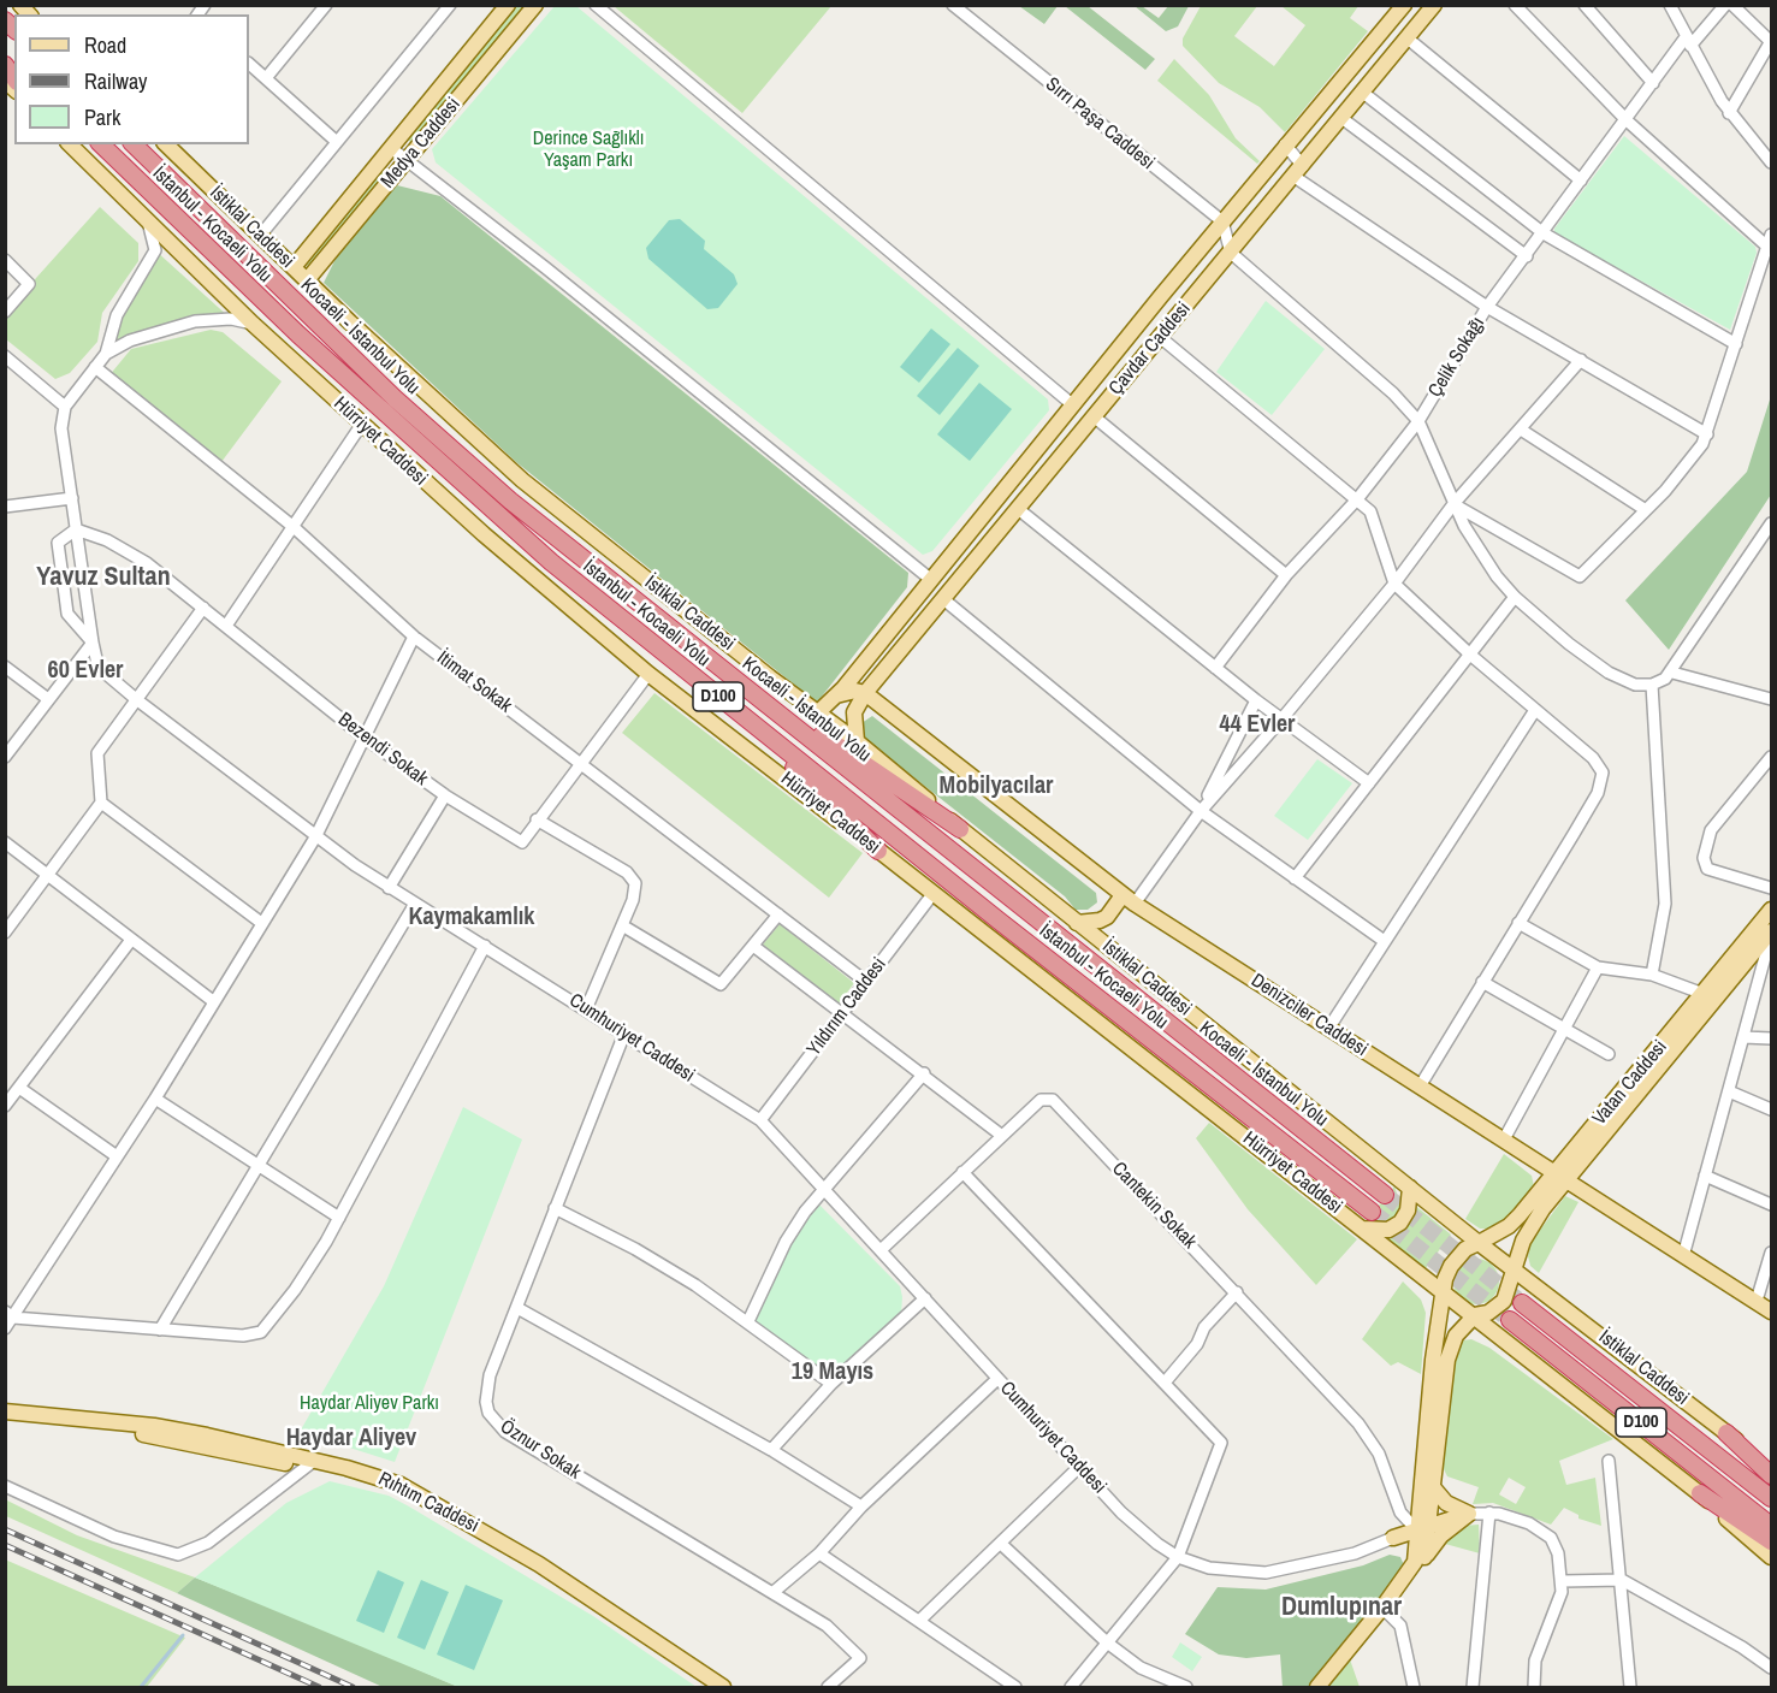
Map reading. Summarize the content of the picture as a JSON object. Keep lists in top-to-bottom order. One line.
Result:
{"streets":{"highway":["İstanbul - Kocaeli Yolu","Kocaeli - İstanbul Yolu","D100"],"main road":["Medya Caddesi","İstiklal Caddesi","Çavdar Caddesi","Hürriyet Caddesi","Denizciler Caddesi","Vatan Caddesi","Rıhtım Caddesi"],"street":["Sırrı Paşa Caddesi","Çelik Sokağı","İtimat Sokak","Bezendi Sokak","Yıldırım Caddesi","Cumhuriyet Caddesi","Cantekin Sokak","Öznur Sokak"]},"crossings":[["Sırrı Paşa Caddesi","Çavdar Caddesi"],["Medya Caddesi","İstiklal Caddesi"],["İstiklal Caddesi","Çavdar Caddesi"],["İstiklal Caddesi","Hürriyet Caddesi"],["İstiklal Caddesi","Vatan Caddesi"],["Çavdar Caddesi","Denizciler Caddesi"],["Hürriyet Caddesi","Bezendi Sokak"],["Hürriyet Caddesi","Yıldırım Caddesi"],["Hürriyet Caddesi","Vatan Caddesi"],["İtimat Sokak","Bezendi Sokak"],["İtimat Sokak","Yıldırım Caddesi"],["Bezendi Sokak","Cumhuriyet Caddesi"],["Yıldırım Caddesi","Cumhuriyet Caddesi"],["Denizciler Caddesi","Vatan Caddesi"],["Cumhuriyet Caddesi","Cantekin Sokak"],["Cumhuriyet Caddesi","Öznur Sokak"]],"districts":["Yavuz Sultan","60 Evler","44 Evler","Mobilyacılar","Kaymakamlık","19 Mayıs","Haydar Aliyev","Dumlupınar"],"parks":["Derince Sağlıklı Yaşam Parkı","Haydar Aliyev Parkı"],"legend":["Road","Railway","Park"]}
